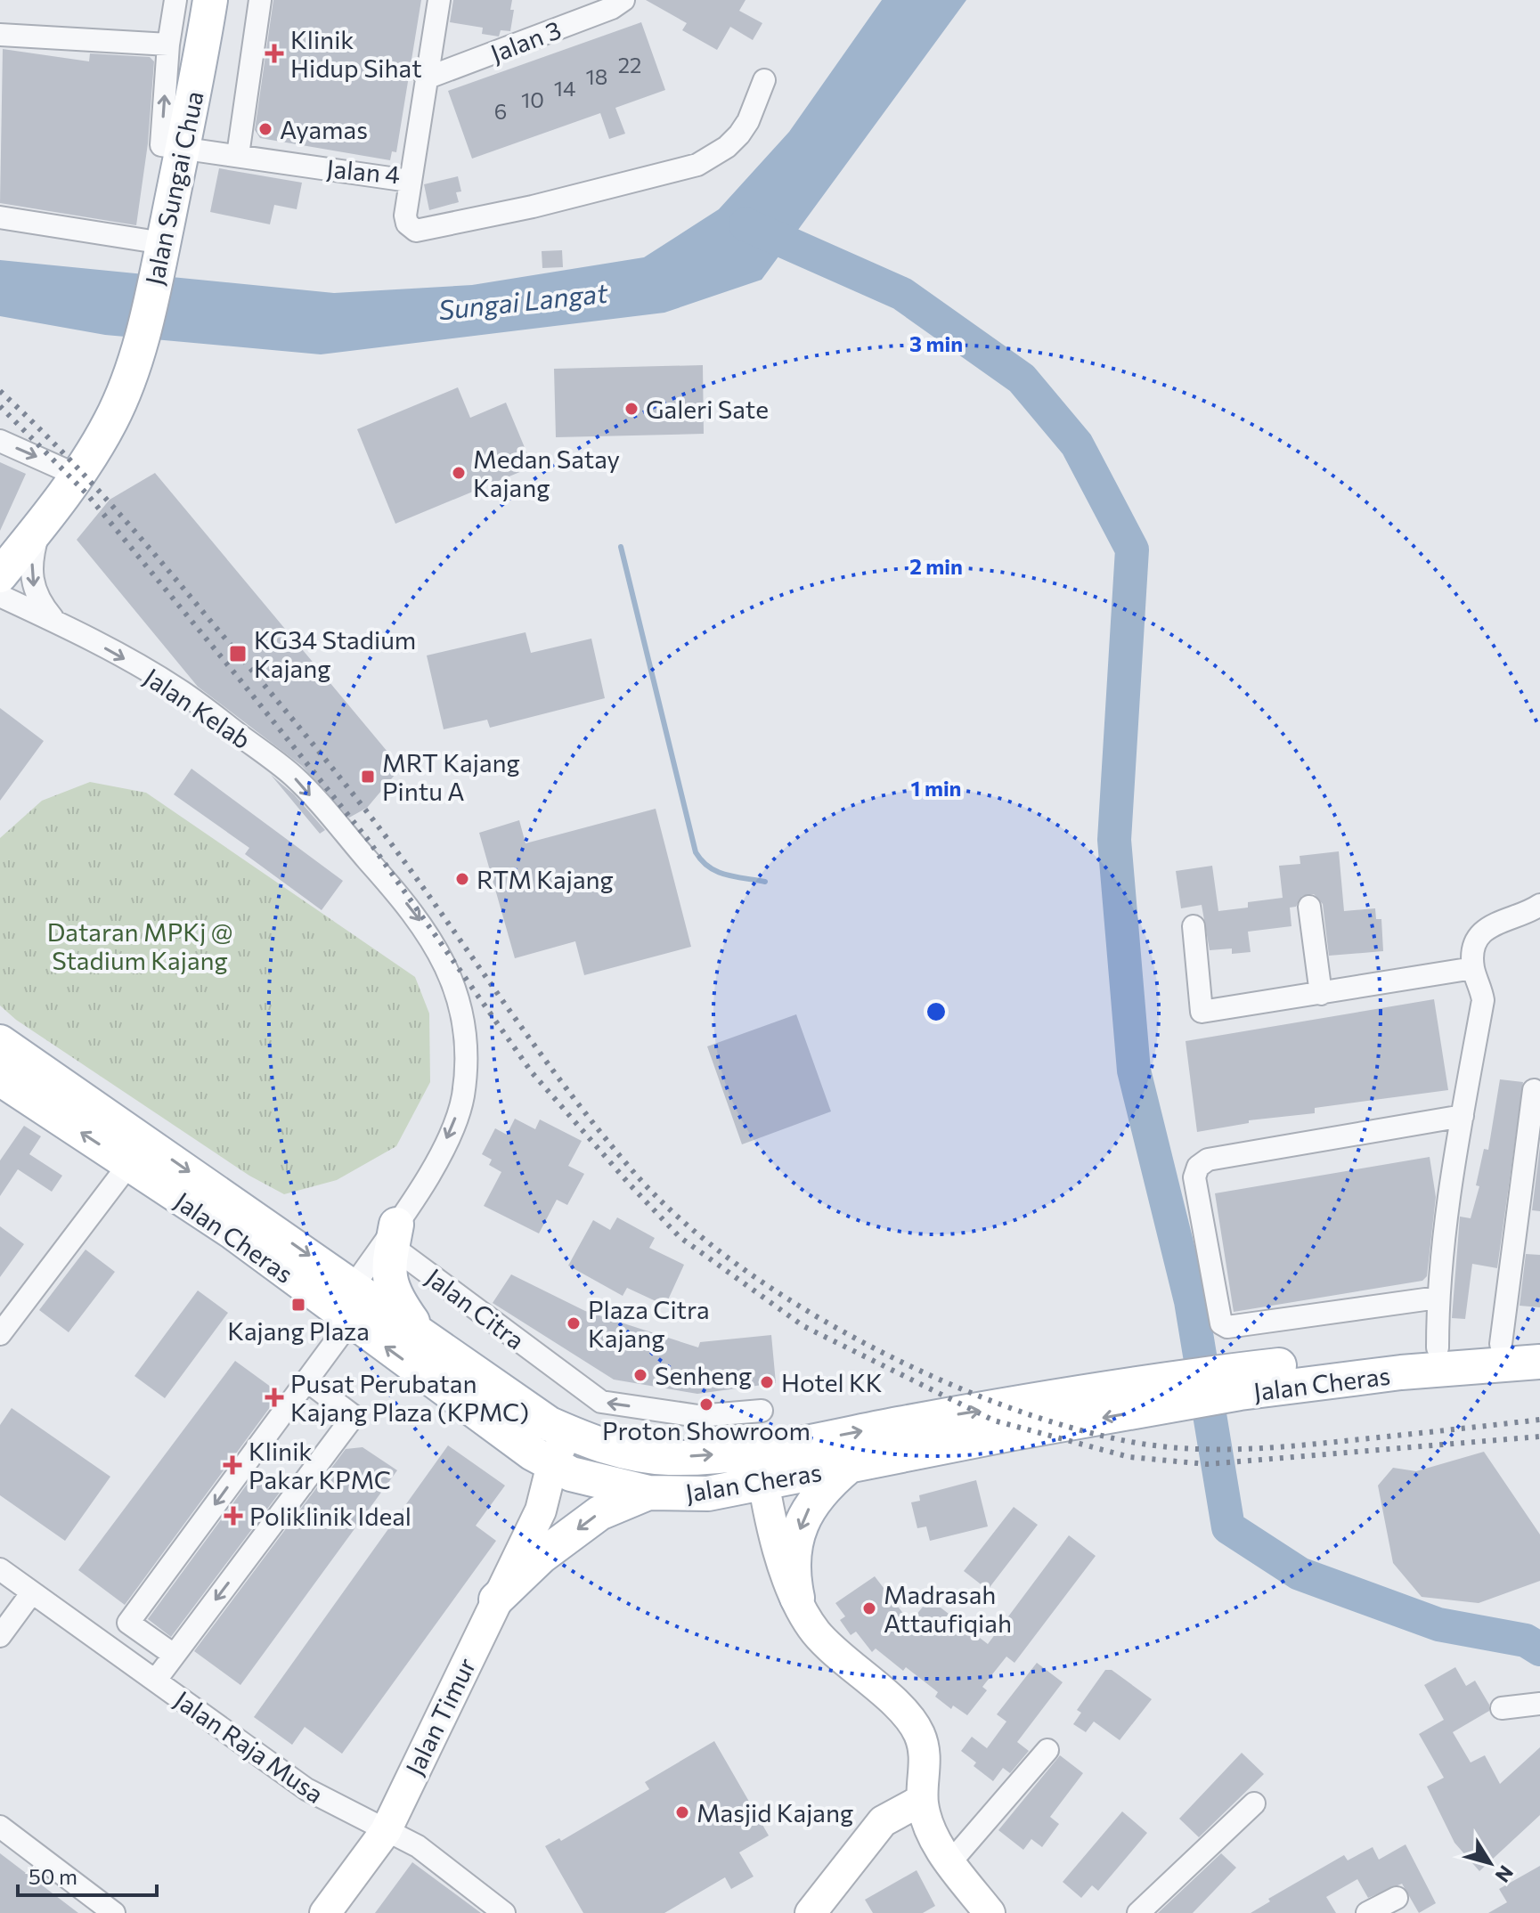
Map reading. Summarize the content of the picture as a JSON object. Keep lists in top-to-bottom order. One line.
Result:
{"streets":{"main road":["Jalan Sungai Chua","Jalan Cheras","Jalan Timur"],"street":["Jalan 3","Jalan 4","Jalan Kelab","Jalan Citra","Jalan Raja Musa"]},"crossings":[["Jalan 3","Jalan 4"],["Jalan 4","Jalan Sungai Chua"],["Jalan Kelab","Jalan Cheras"],["Jalan Kelab","Jalan Citra"],["Jalan Cheras","Jalan Timur"],["Jalan Timur","Jalan Raja Musa"]],"one_way":["Jalan Kelab","Jalan Citra"],"water":["Sungai Langat"],"parks":["Dataran MPKj @ Stadium Kajang"],"places":{"health":["Klinik Hidup Sihat","Pusat Perubatan Kajang Plaza (KPMC)","Klinik Pakar KPMC","Poliklinik Ideal"],"other":["Ayamas","Galeri Sate","Medan Satay Kajang","RTM Kajang","Plaza Citra Kajang","Senheng","Hotel KK","Proton Showroom","Madrasah Attaufiqiah","Masjid Kajang"],"transit":["KG34 Stadium Kajang","MRT Kajang Pintu A","Kajang Plaza"]},"house_numbers":["22","18","14","10","6"],"scale_bar":"50 m","north":"bottom right","rings":["3 min","2 min","1 min"]}
